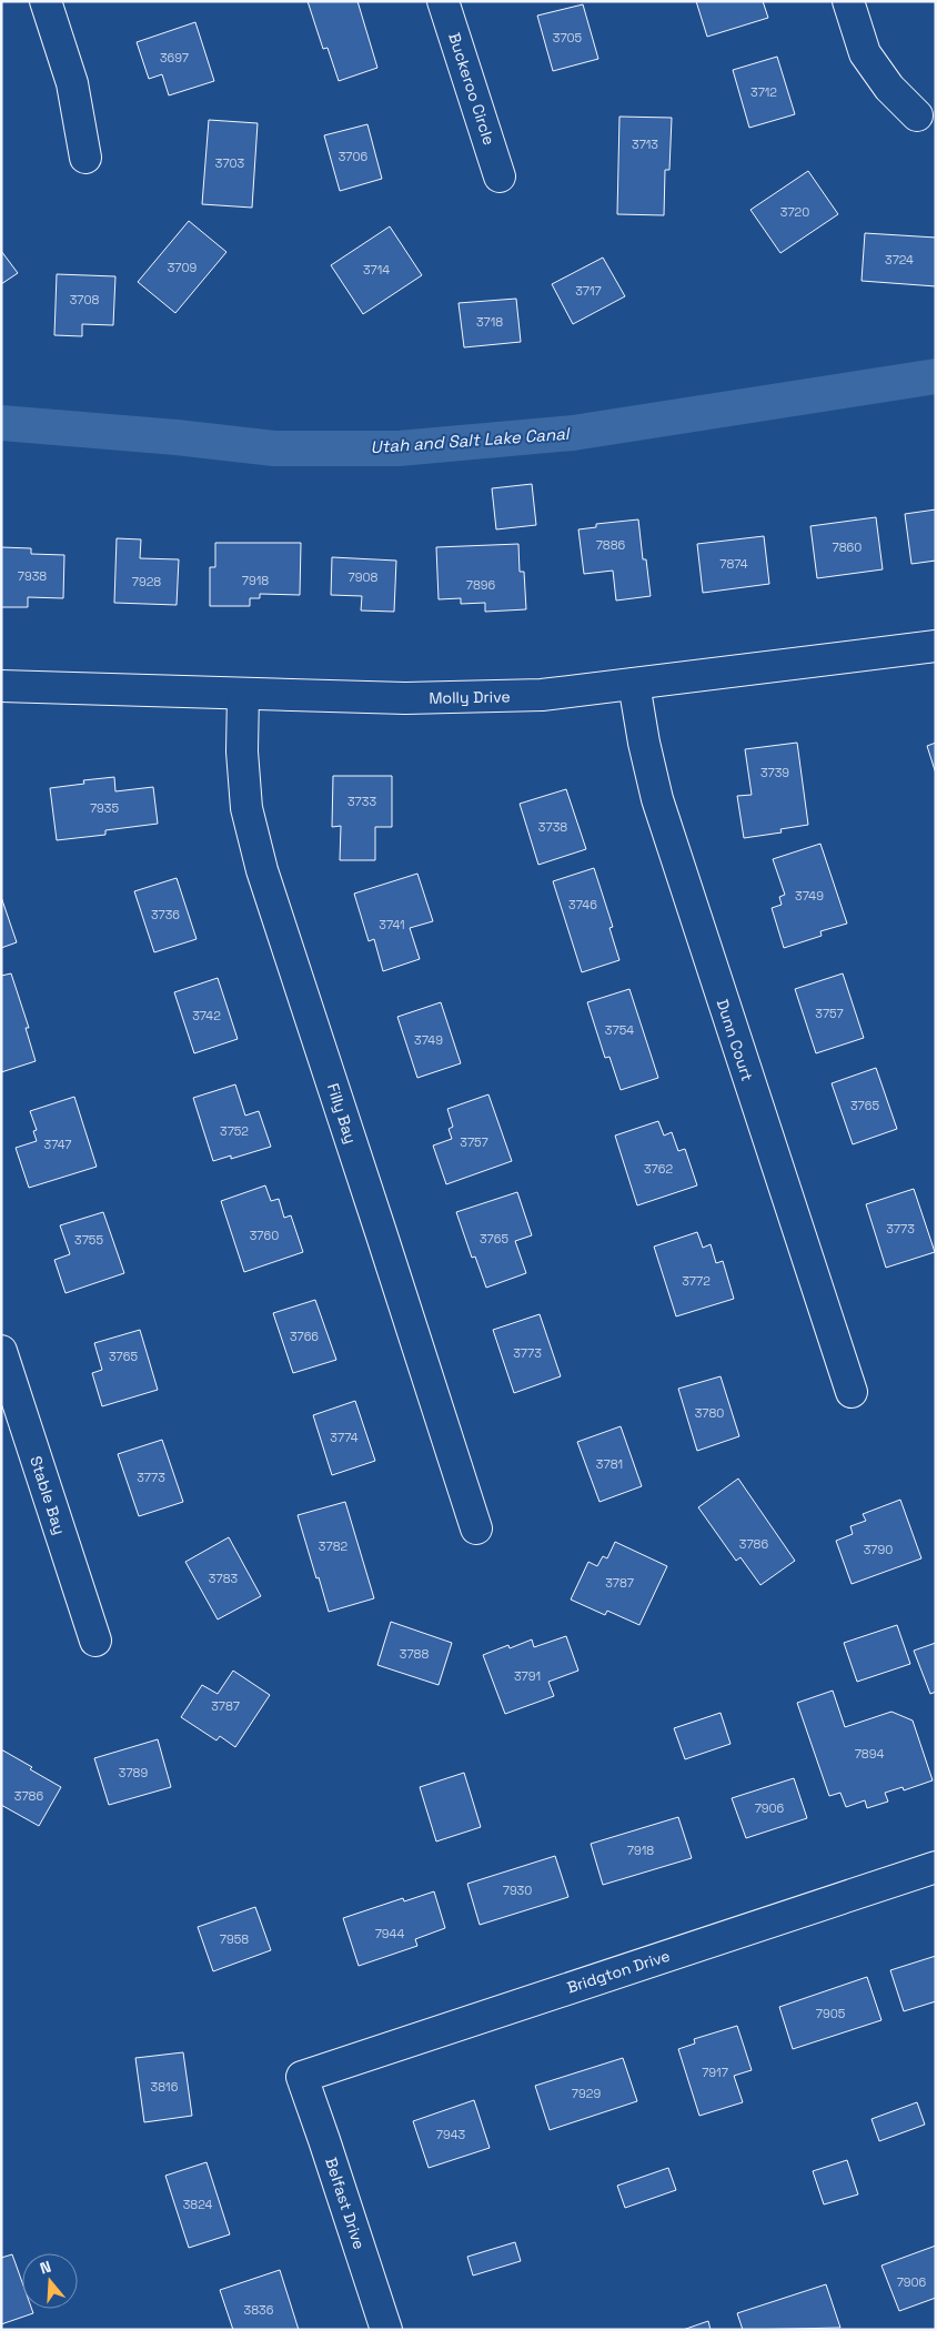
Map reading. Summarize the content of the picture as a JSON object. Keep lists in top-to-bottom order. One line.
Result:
{"streets":{"street":["Buckeroo Circle","Molly Drive","Dunn Court","Filly Bay","Stable Bay","Bridgton Drive","Belfast Drive"]},"crossings":[["Molly Drive","Dunn Court"],["Molly Drive","Filly Bay"],["Bridgton Drive","Belfast Drive"]],"water":["Utah and Salt Lake Canal"],"house_numbers":["3705","3697","3712","3713","3706","3703","3720","3724","3709","3714","3717","3708","3718","7886","7860","7874","7938","7908","7918","7928","7896","3739","3733","7935","3738","3749","3746","3736","3741","3757","3742","3754","3749","3765","3752","3757","3747","3762","3773","3760","3765","3755","3772","3766","3773","3765","3780","3774","3781","3773","3786","3782","3790","3783","3787","3788","3791","3787","7894","3789","3786","7906","7918","7930","7944","7958","7905","7917","3816","7929","7943","3824","7906","3836"],"north":"top"}
